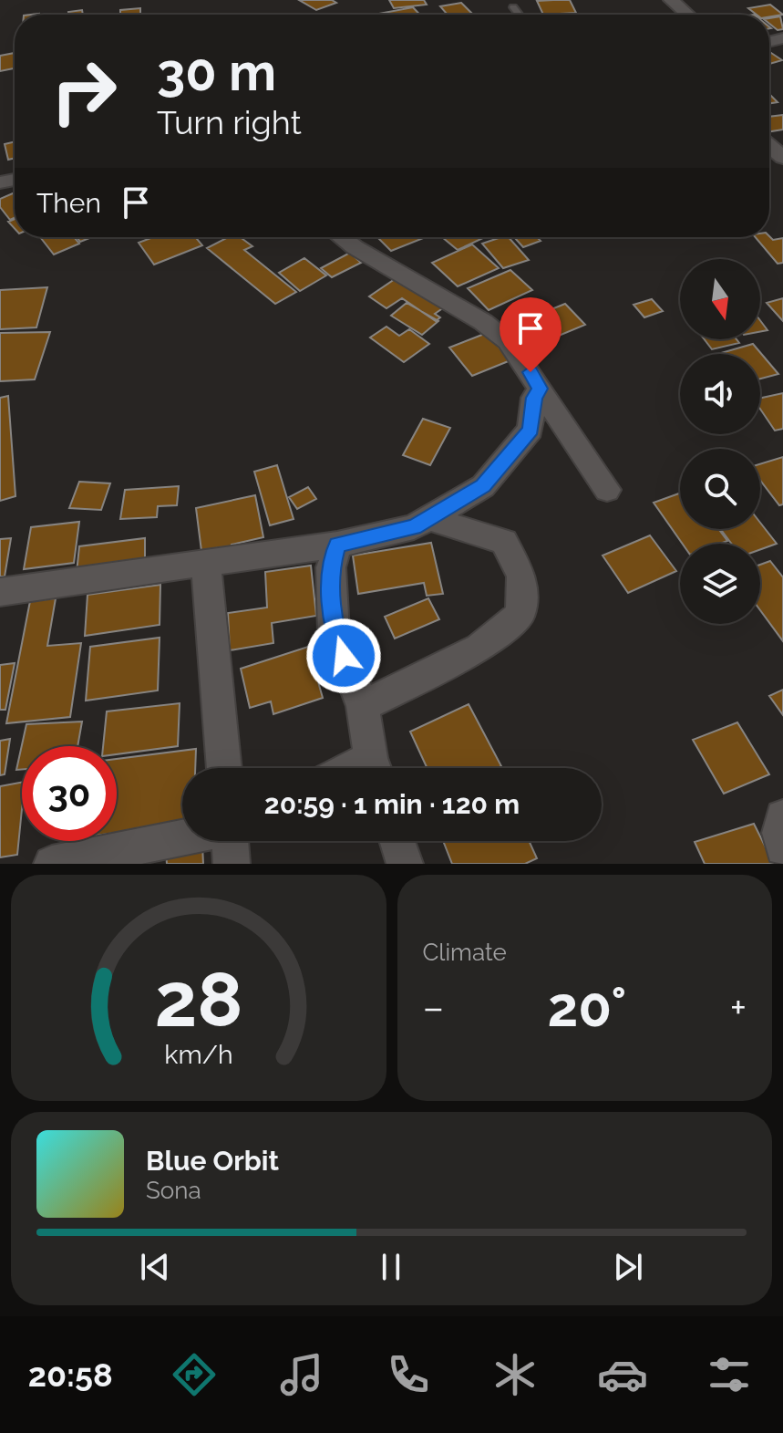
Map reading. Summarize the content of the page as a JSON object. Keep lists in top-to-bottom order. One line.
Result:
{"north":"bottom","page":{"turn":["30 m","Turn right"],"then":"Then","limit":"30","trip":"20:59 · 1 min · 120 m","tile":"Climate","heat":["−","20°","+"],"song":["Blue Orbit","Sona"],"tabs":"20:58","gauge":["28","km/h"]}}
